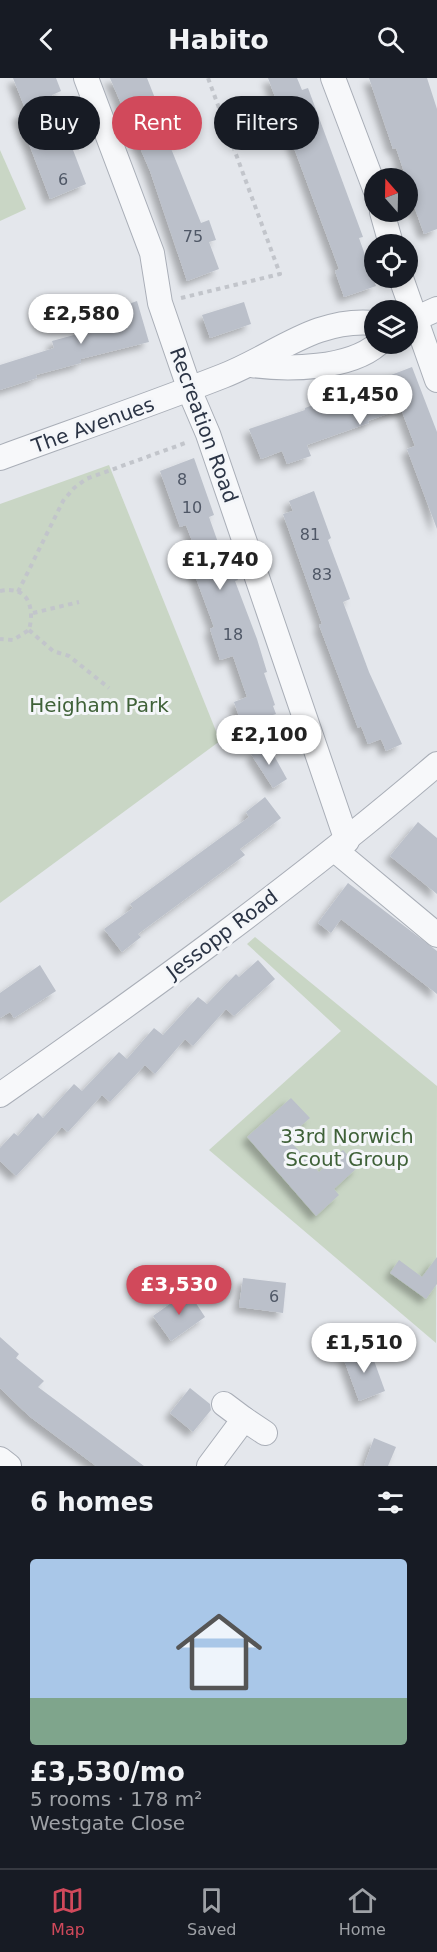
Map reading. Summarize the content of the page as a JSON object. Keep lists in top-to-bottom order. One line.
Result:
{"streets":{"street":["The Avenues","Recreation Road","Jessopp Road"]},"crossings":[["The Avenues","Recreation Road"],["Recreation Road","Jessopp Road"]],"parks":["Heigham Park","33rd Norwich Scout Group"],"house_numbers":["6","75","8","10","81","83","18","6"],"north":"top","page":{"header":"Habito","chip":["Buy","Rent","Filters"],"price":["£2,580","£1,450","£1,740","£2,100","£3,530","£1,510"],"heading":"6 homes","list":[{"name":"£3,530/mo","note":"5 rooms · 178 m² · Westgate Close"}],"tabs":["Map","Saved","Home"]}}
